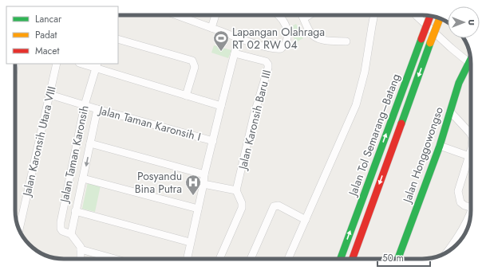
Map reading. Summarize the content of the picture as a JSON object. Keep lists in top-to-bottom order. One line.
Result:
{"streets":{"main road":["Jalan Tol Semarang–Batang","Jalan Honggowongso"],"street":["Jalan Karonsih Baru III","Jalan Taman Karonsih I","Jalan Karonsih Utara VIII","Jalan Taman Karonsih"]},"crossings":[["Jalan Taman Karonsih I","Jalan Karonsih Utara VIII"],["Jalan Taman Karonsih I","Jalan Taman Karonsih"]],"places":{"sports":["Lapangan Olahraga RT 02 RW 04"],"hospital":["Posyandu Bina Putra"]},"legend":["Lancar","Padat","Macet"],"scale_bar":"50 m","north":"right"}
